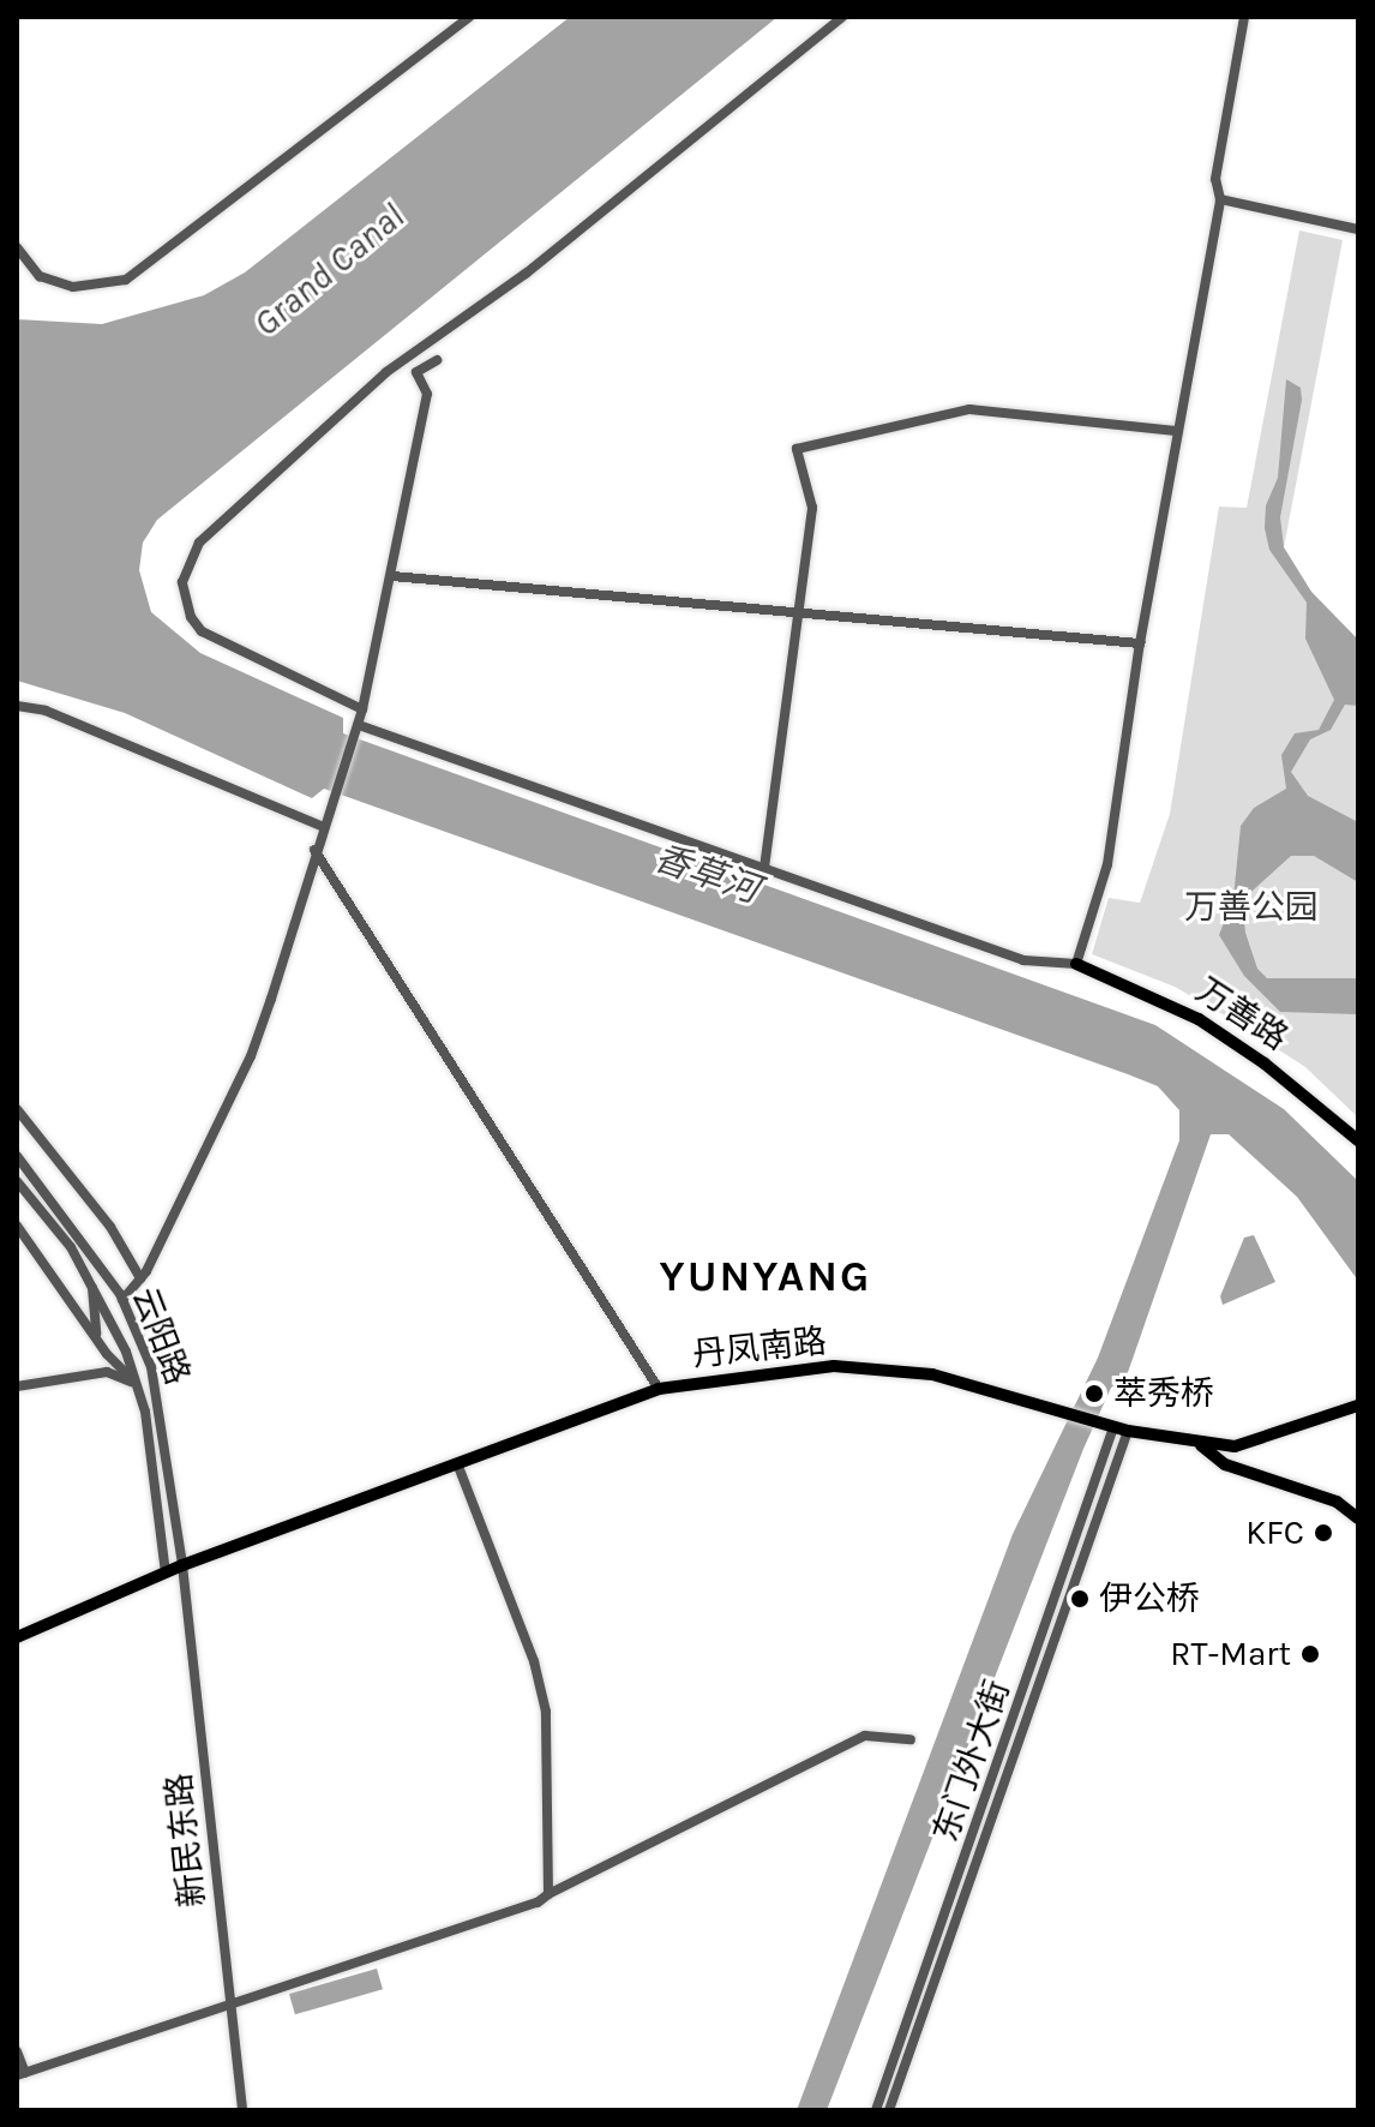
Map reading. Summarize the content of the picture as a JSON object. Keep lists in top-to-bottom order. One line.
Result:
{"streets":{"main road":["万善路","丹凤南路"],"street":["云阳路","东门外大街","新民东路"]},"crossings":[["云阳路","丹凤南路"],["云阳路","新民东路"],["丹凤南路","东门外大街"],["丹凤南路","新民东路"]],"districts":["YUNYANG"],"water":["Grand Canal","香草河"],"parks":["万善公园"],"places":["萃秀桥","KFC","伊公桥","RT-Mart"]}
